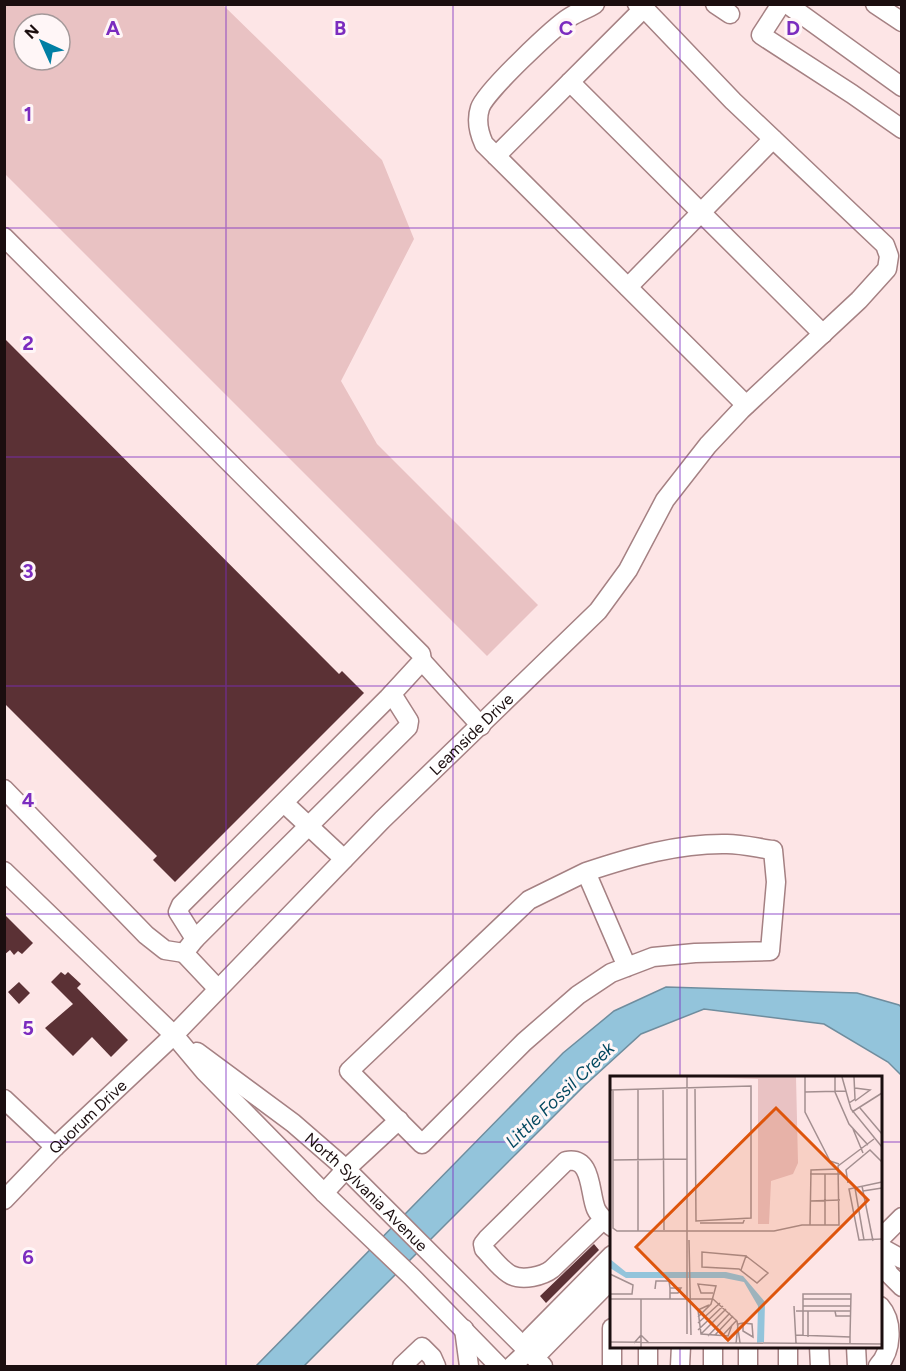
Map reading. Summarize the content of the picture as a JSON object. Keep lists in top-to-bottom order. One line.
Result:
{"streets":{"street":["Leamside Drive","Quorum Drive","North Sylvania Avenue"]},"crossings":[["Leamside Drive","Quorum Drive"],["Leamside Drive","North Sylvania Avenue"],["Quorum Drive","North Sylvania Avenue"]],"water":["Little Fossil Creek"],"north":"top left","grid":{"columns":["A","B","C","D"],"rows":["1","2","3","4","5","6"]}}
